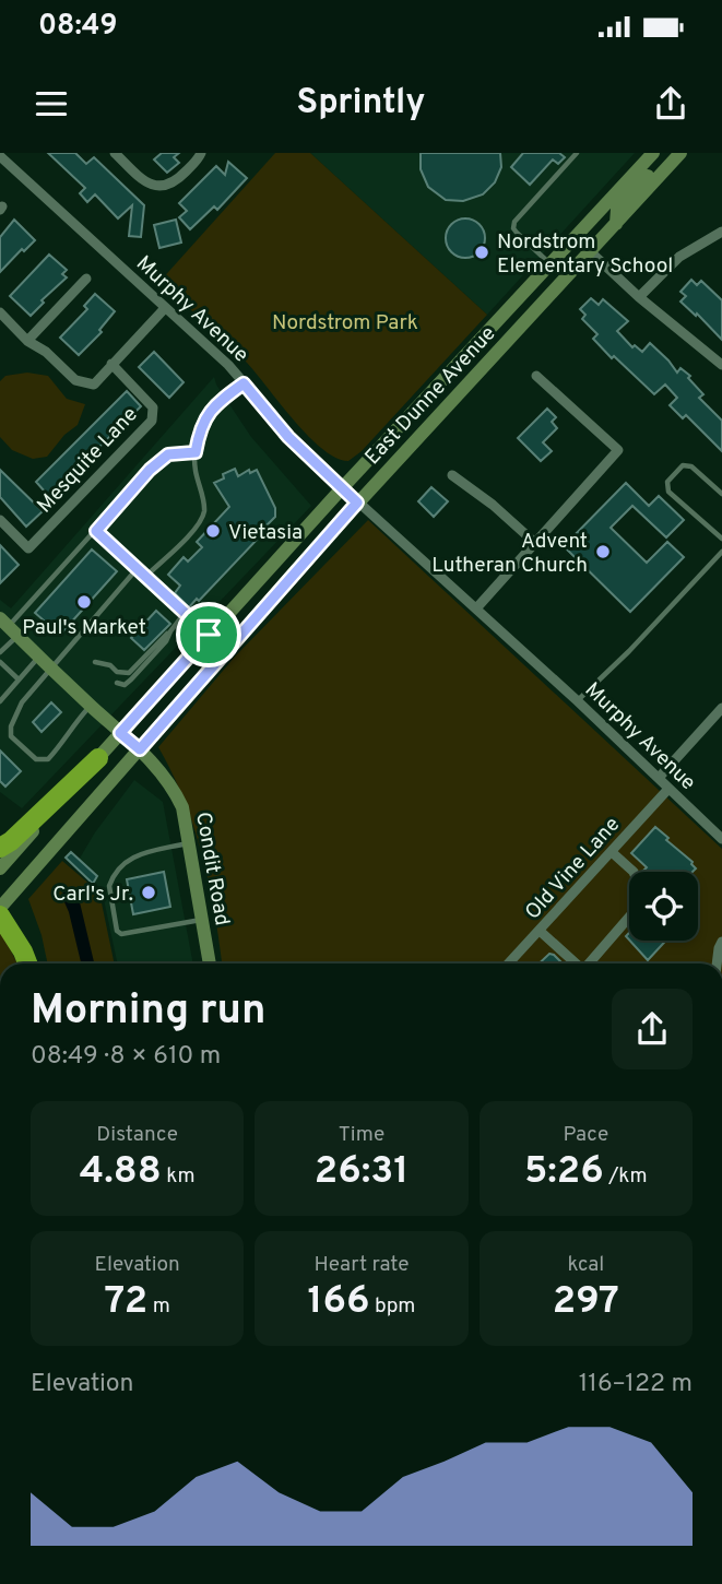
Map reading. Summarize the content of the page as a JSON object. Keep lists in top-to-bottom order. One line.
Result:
{"streets":{"main road":["East Dunne Avenue","Condit Road"],"street":["Murphy Avenue","Mesquite Lane","Old Vine Lane"]},"crossings":[["Murphy Avenue","East Dunne Avenue"],["Murphy Avenue","Old Vine Lane"],["East Dunne Avenue","Condit Road"]],"parks":["Nordstrom Park"],"places":["Nordstrom Elementary School","Vietasia","Advent Lutheran Church","Paul's Market","Carl's Jr."],"page":{"status":"08:49","header":"Sprintly","heading":["Morning run","08:49 · 8 × 610 m"],"stats":[["Distance","4.88 km"],["Time","26:31"],["Pace","5:26 /km"],["Elevation","72 m"],["Heart rate","166 bpm"],["kcal","297"]],"chart":["Elevation","116–122 m"]}}
